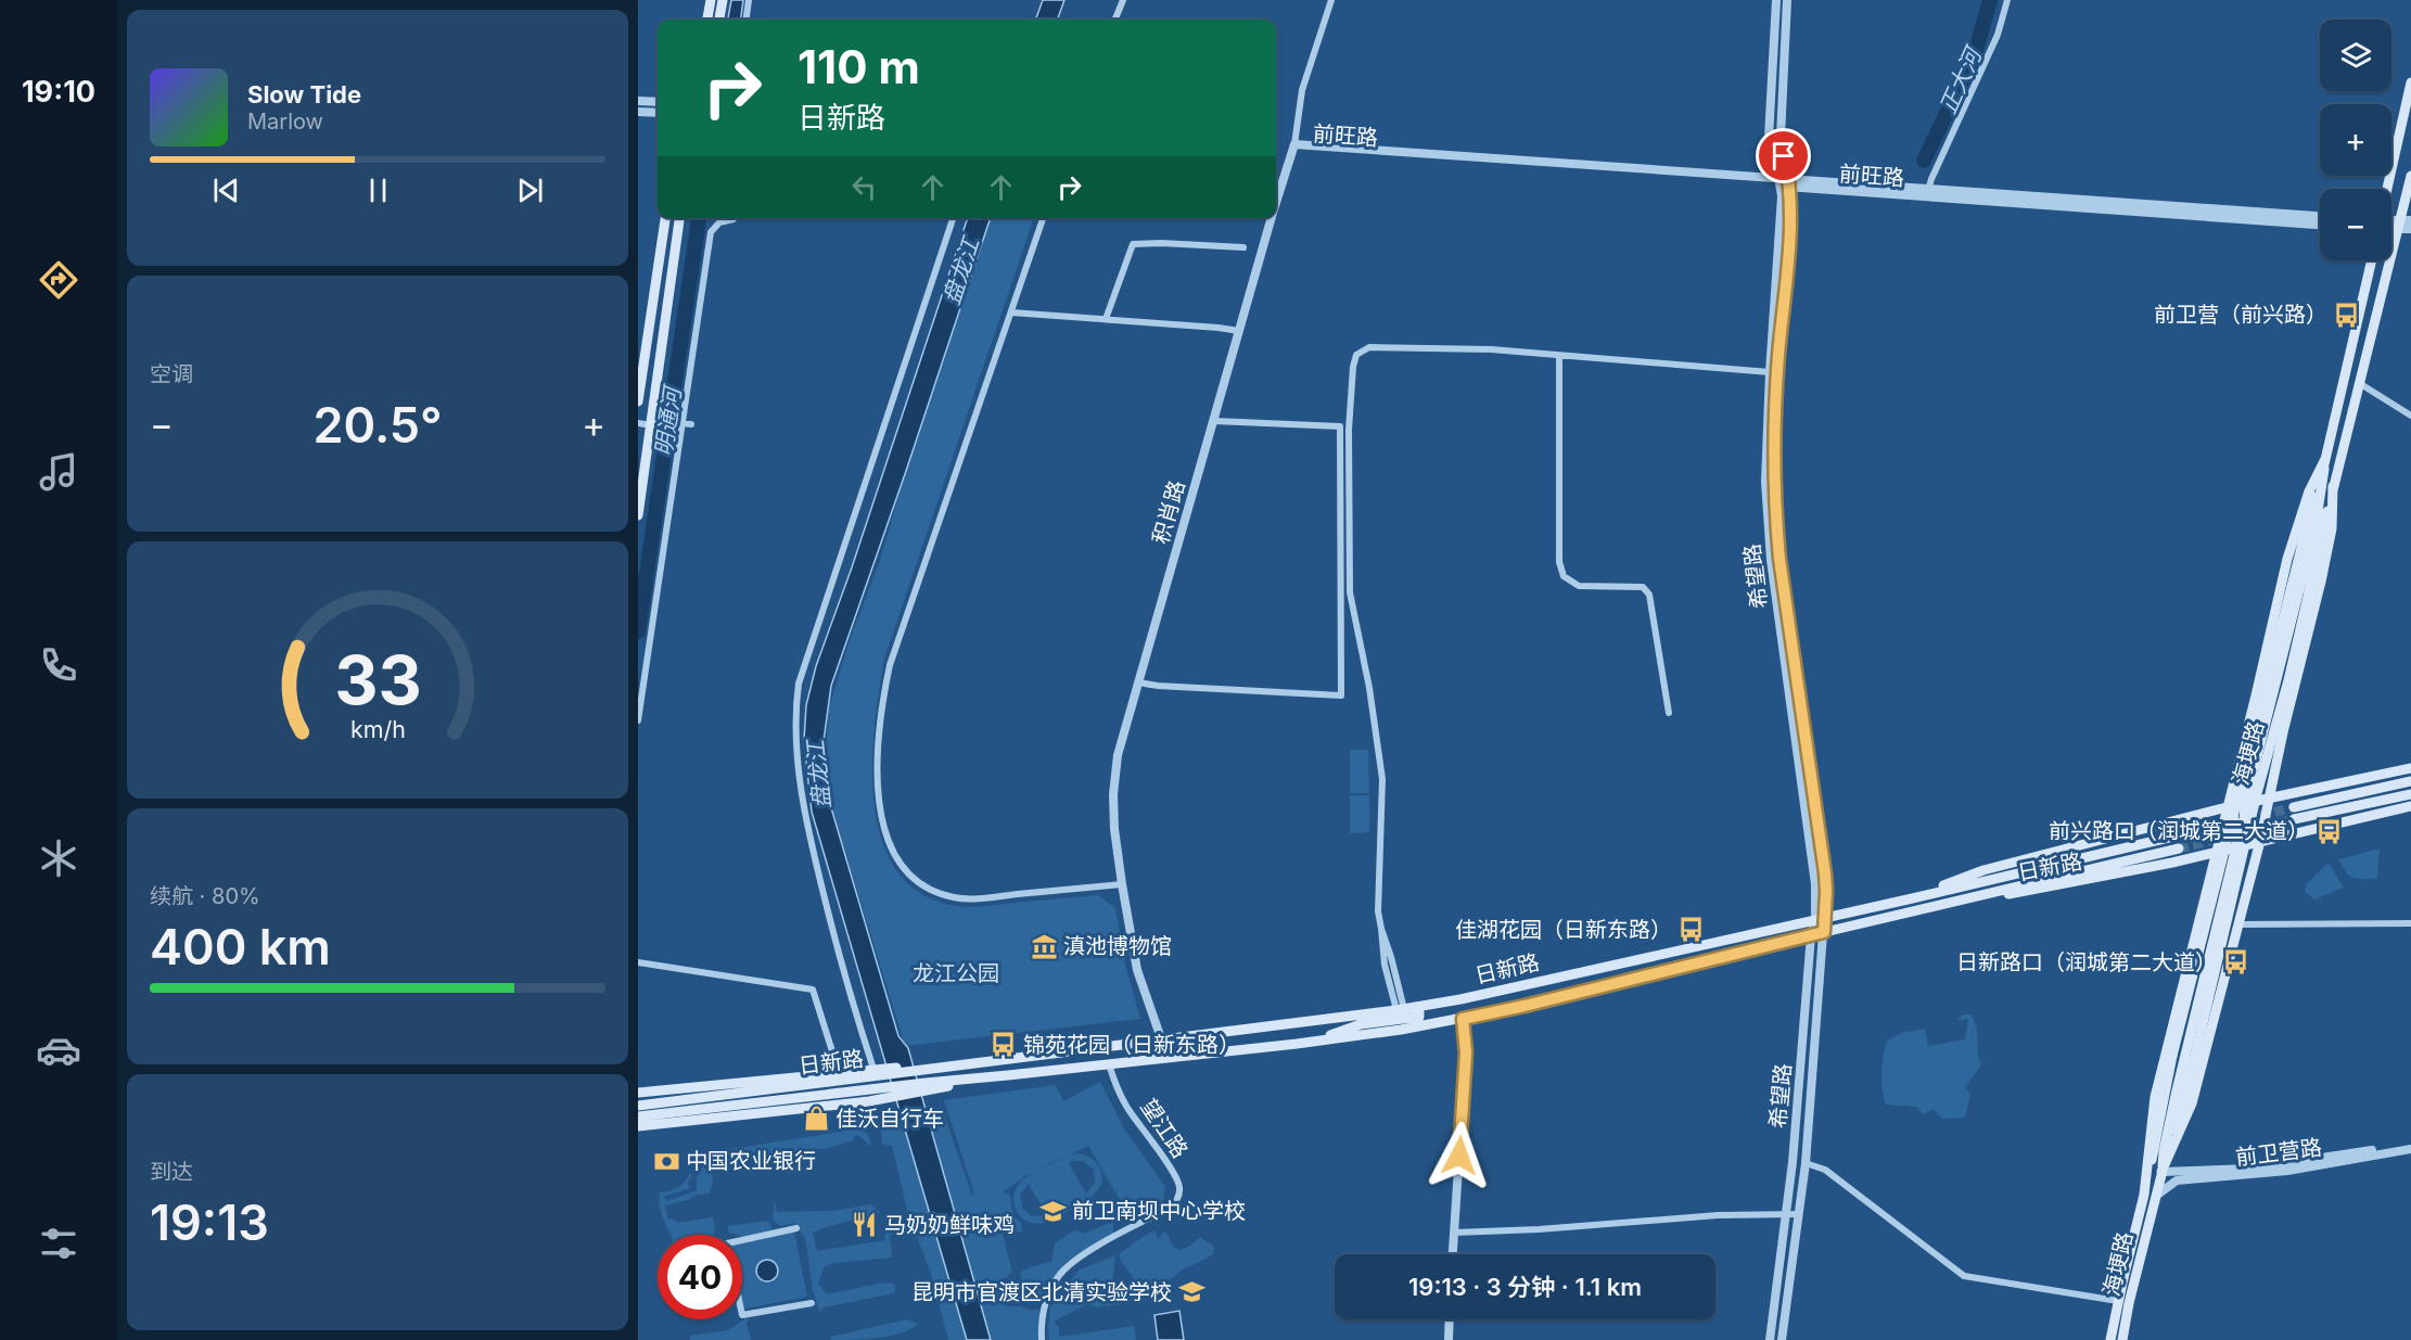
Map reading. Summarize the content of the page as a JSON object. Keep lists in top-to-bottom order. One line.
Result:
{"streets":{"main road":["海埂路","日新路"],"street":["前旺路","积肖路","希望路","望江路","前卫营路"]},"crossings":[["前旺路","积肖路"],["前旺路","希望路"],["积肖路","日新路"],["希望路","日新路"],["海埂路","前卫营路"],["日新路","望江路"]],"water":["正大河","盘龙江","明通河"],"parks":["龙江公园"],"places":{"bus stop":["前卫营（前兴路）","前兴路口（润城第二大道）","佳湖花园（日新东路）","日新路口（润城第二大道）","锦苑花园（日新东路）"],"museum":["滇池博物馆"],"shop":["佳沃自行车"],"bank":["中国农业银行"],"school or university":["前卫南坝中心学校","昆明市官渡区北清实验学校"],"restaurant":["马奶奶鲜味鸡"]},"page":{"tabs":"19:10","map_buttons":["+","−"],"turn":["110 m","日新路"],"song":["Slow Tide","Marlow"],"tile":["空调",["续航 · 80%","400 km"],["到达","19:13"]],"heat":["−","20.5°","+"],"limit":"40","trip":"19:13 · 3 分钟 · 1.1 km","gauge":["33","km/h"]}}
